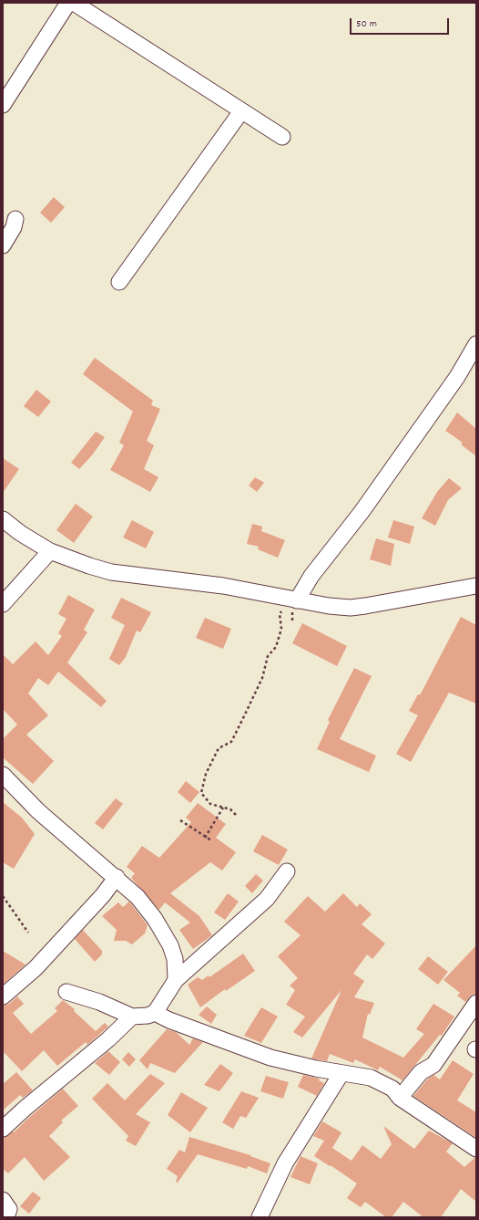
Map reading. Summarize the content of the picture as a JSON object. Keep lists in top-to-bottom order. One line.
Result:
{"scale_bar":"50 m"}
